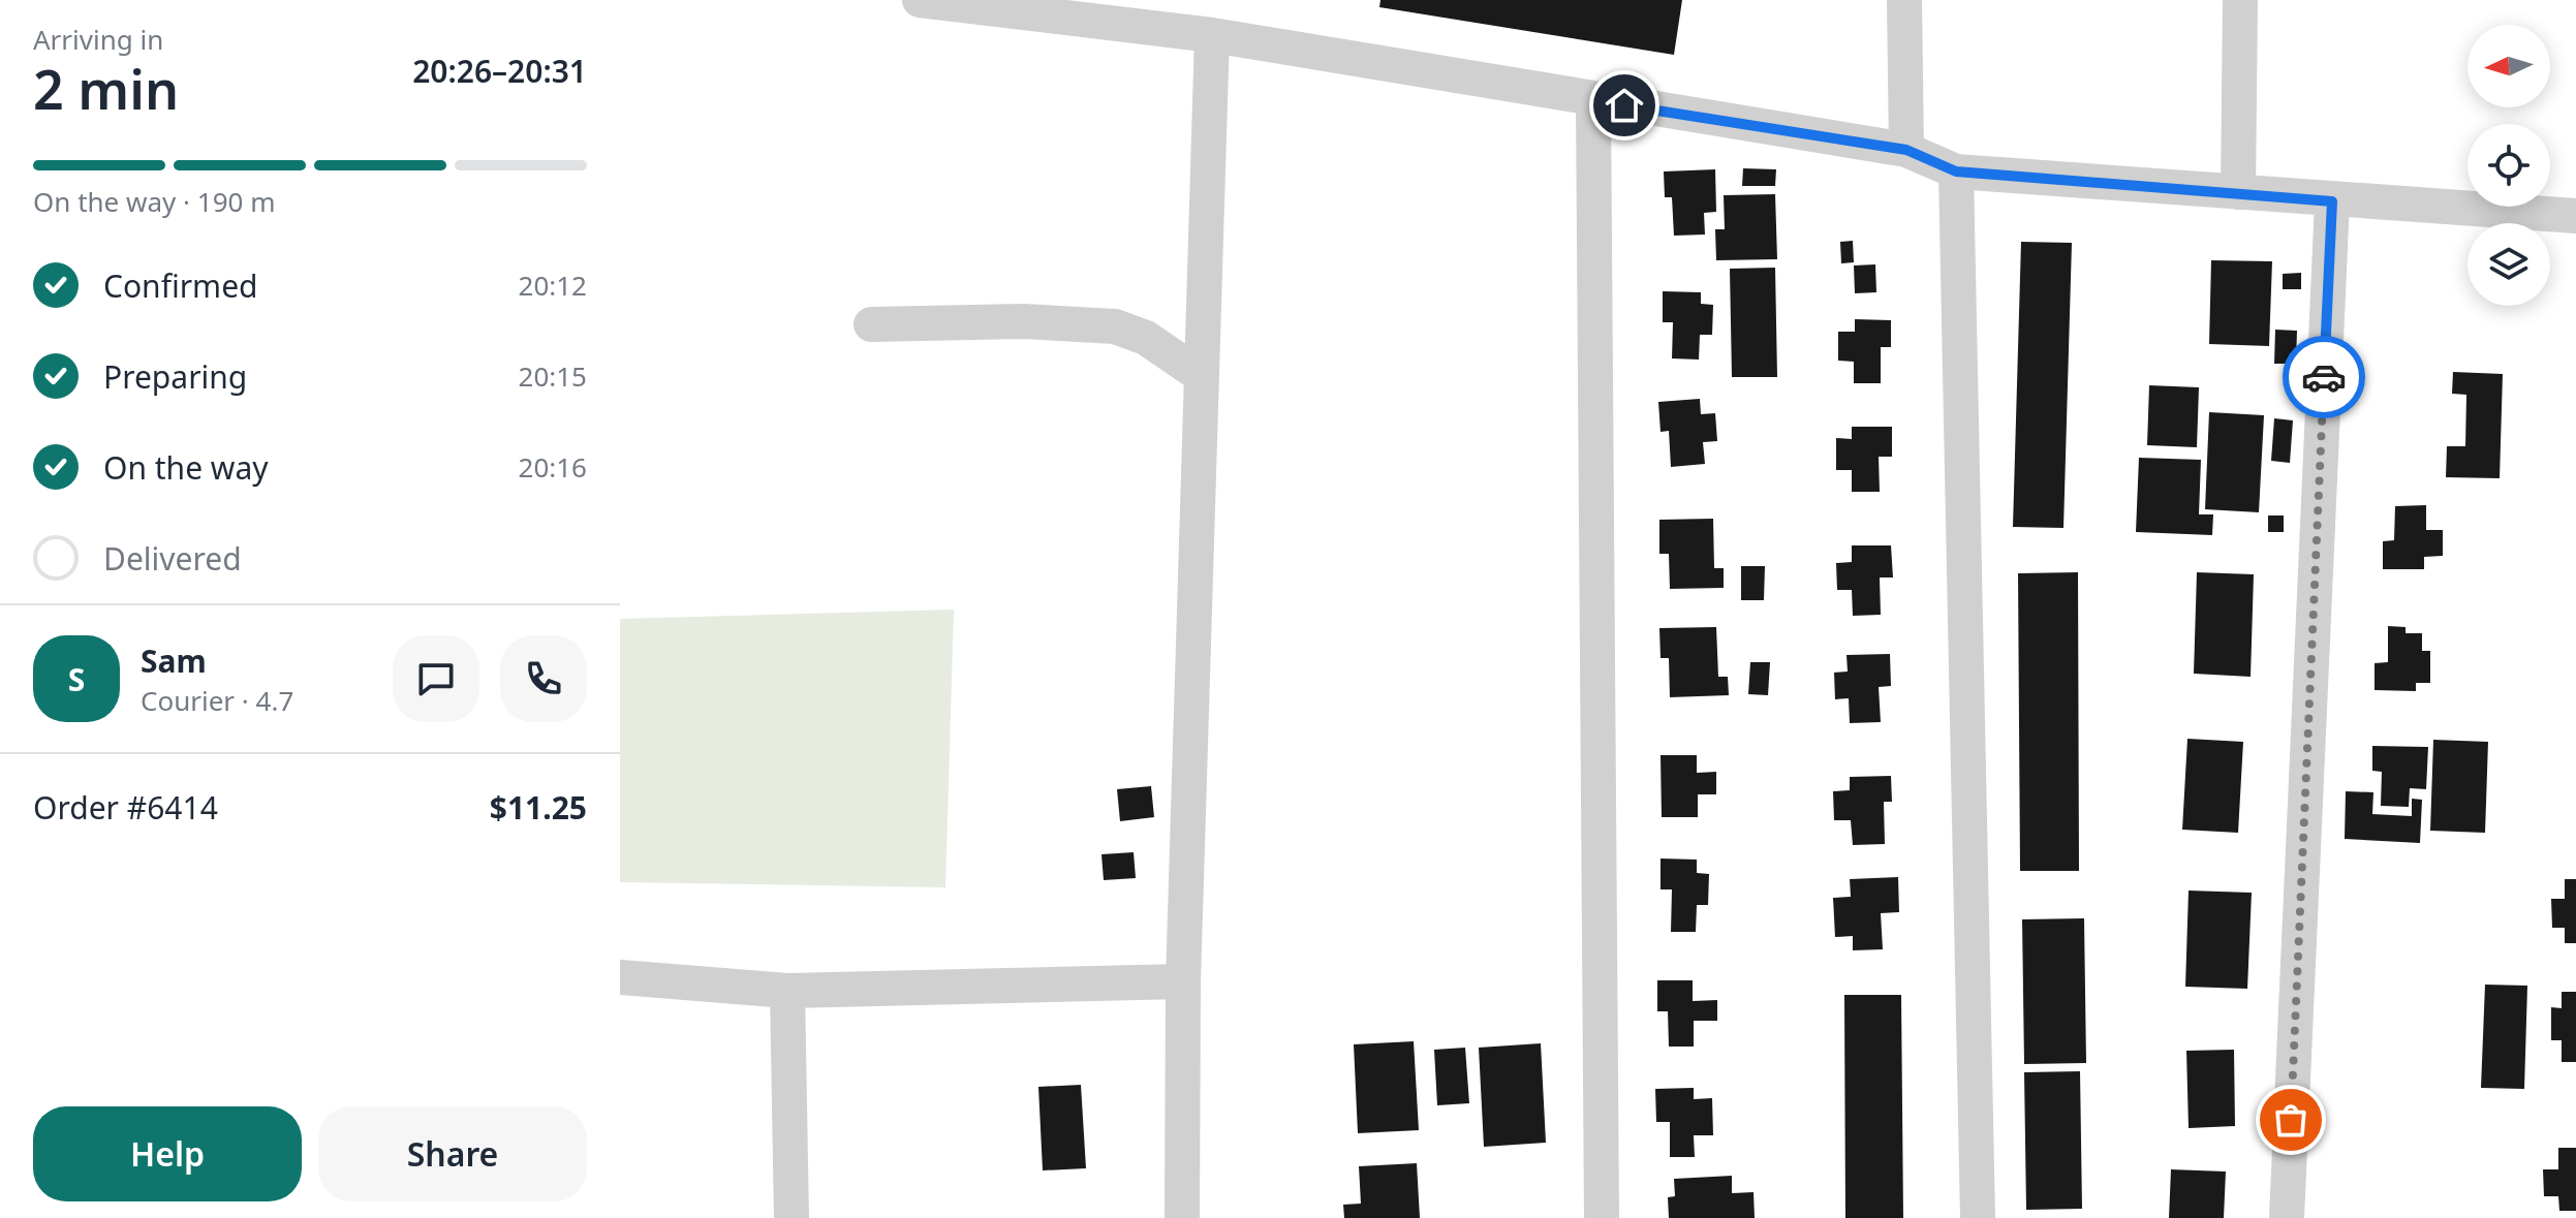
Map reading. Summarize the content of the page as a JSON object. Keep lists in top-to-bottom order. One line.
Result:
{"north":"left","page":{"heading":["2 min","Arriving in","20:26–20:31"],"panel":["Sam","Courier · 4.7","Order #6414","$11.25"],"bar":"On the way · 190 m","list":[["Confirmed","20:12"],["Preparing","20:15"],["On the way","20:16"],"Delivered"],"round":"S","buttons":["Help","Share"]}}
